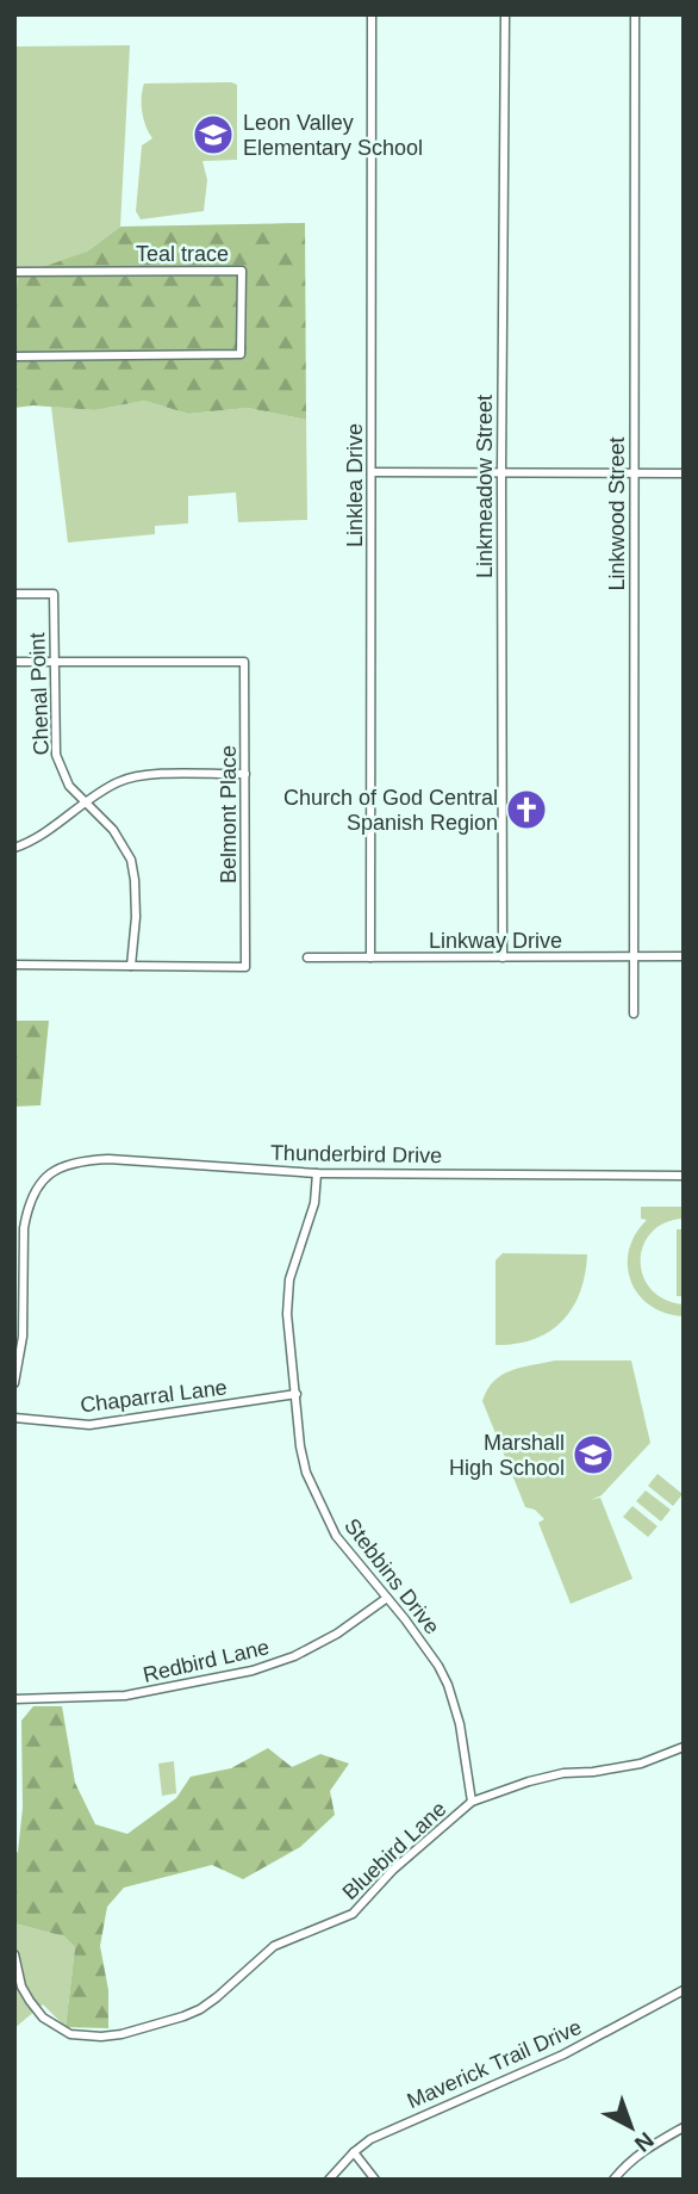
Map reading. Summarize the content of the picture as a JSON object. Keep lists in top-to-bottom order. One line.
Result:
{"streets":{"street":["Teal trace","Linklea Drive","Linkmeadow Street","Linkwood Street","Chenal Point","Belmont Place","Linkway Drive","Thunderbird Drive","Chaparral Lane","Stebbins Drive","Redbird Lane","Bluebird Lane","Maverick Trail Drive"]},"crossings":[["Linklea Drive","Linkway Drive"],["Linkmeadow Street","Linkway Drive"],["Linkwood Street","Linkway Drive"],["Chenal Point","Belmont Place"],["Thunderbird Drive","Stebbins Drive"],["Chaparral Lane","Stebbins Drive"],["Stebbins Drive","Redbird Lane"],["Stebbins Drive","Bluebird Lane"]],"places":{"school or university":["Leon Valley Elementary School","Marshall High School"],"church":["Church of God Central Spanish Region"]},"north":"bottom right"}
